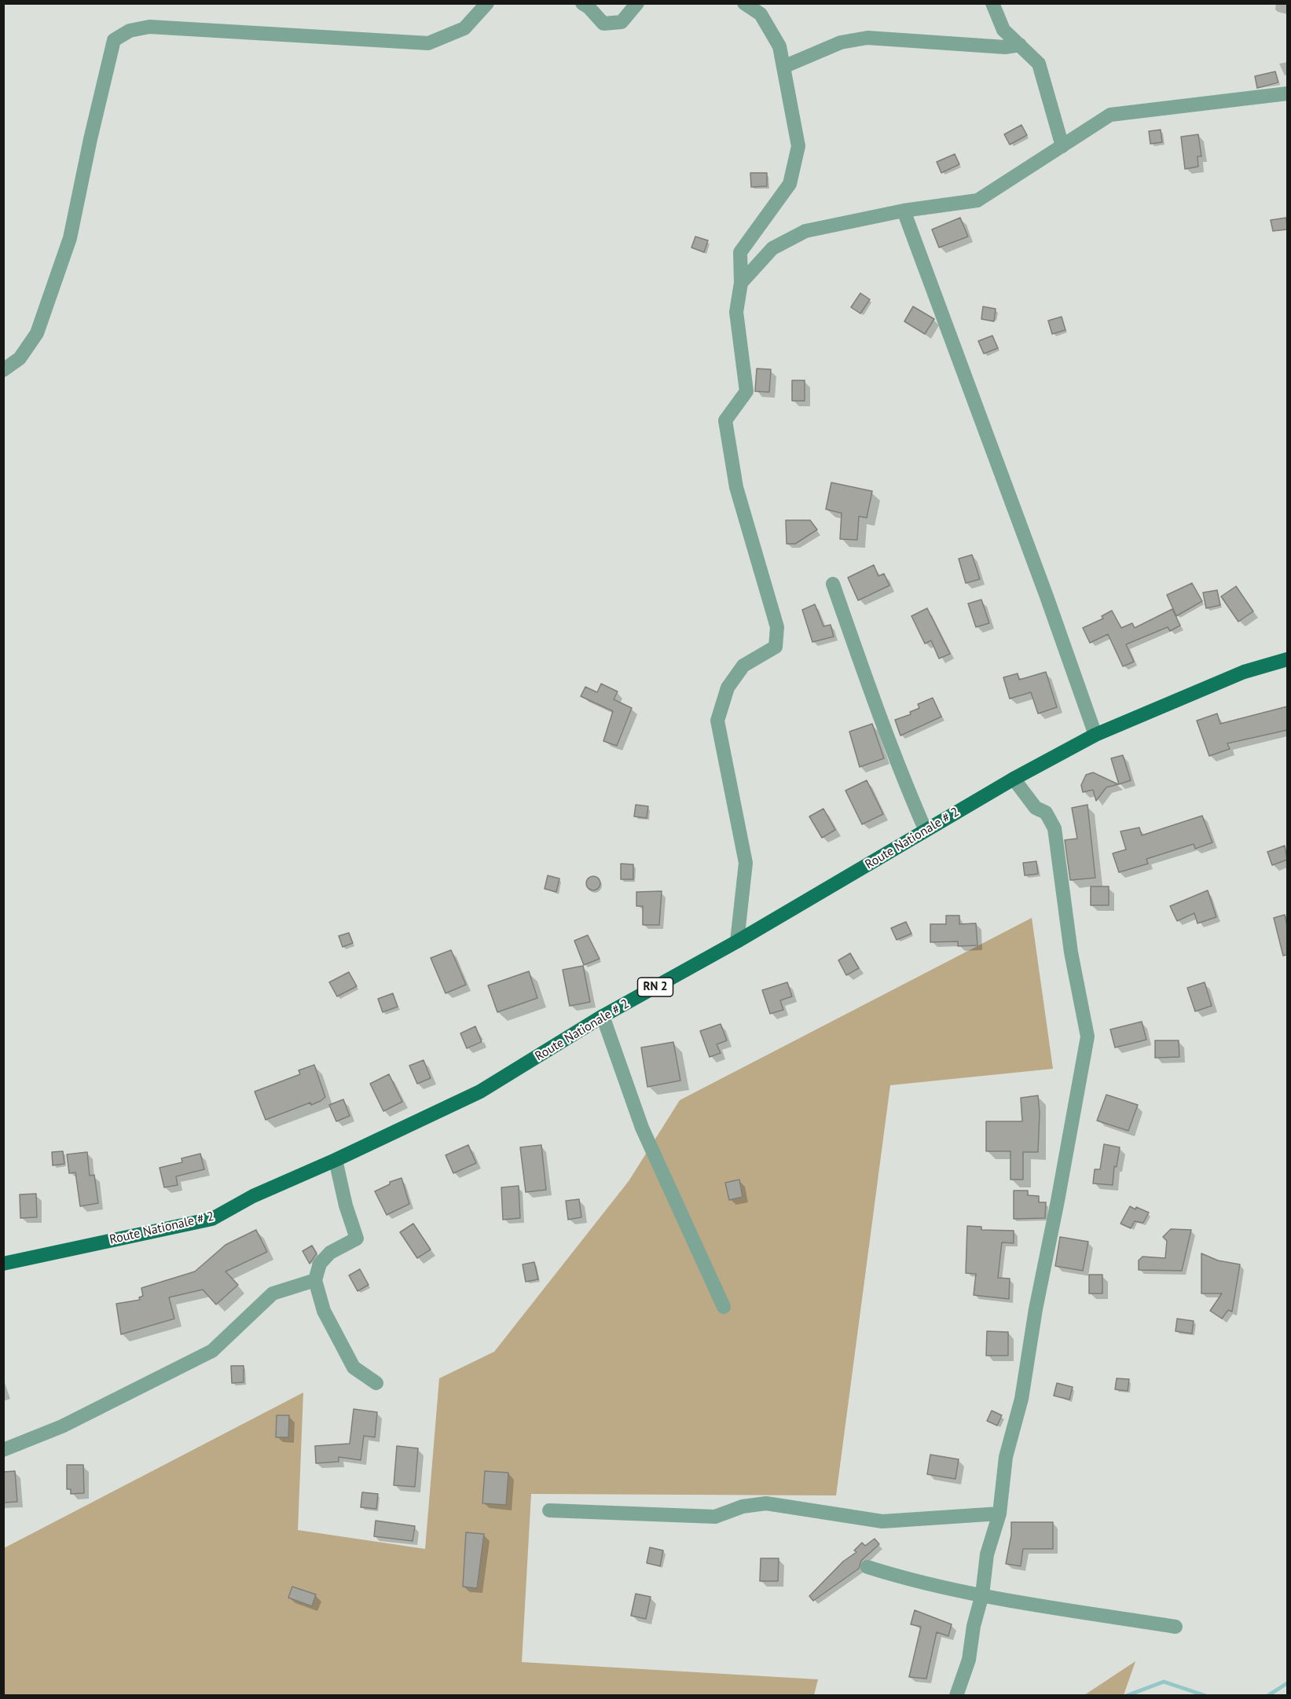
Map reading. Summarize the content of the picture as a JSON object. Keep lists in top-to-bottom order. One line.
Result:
{"streets":{"main road":["Route Nationale # 2","RN 2"]}}
